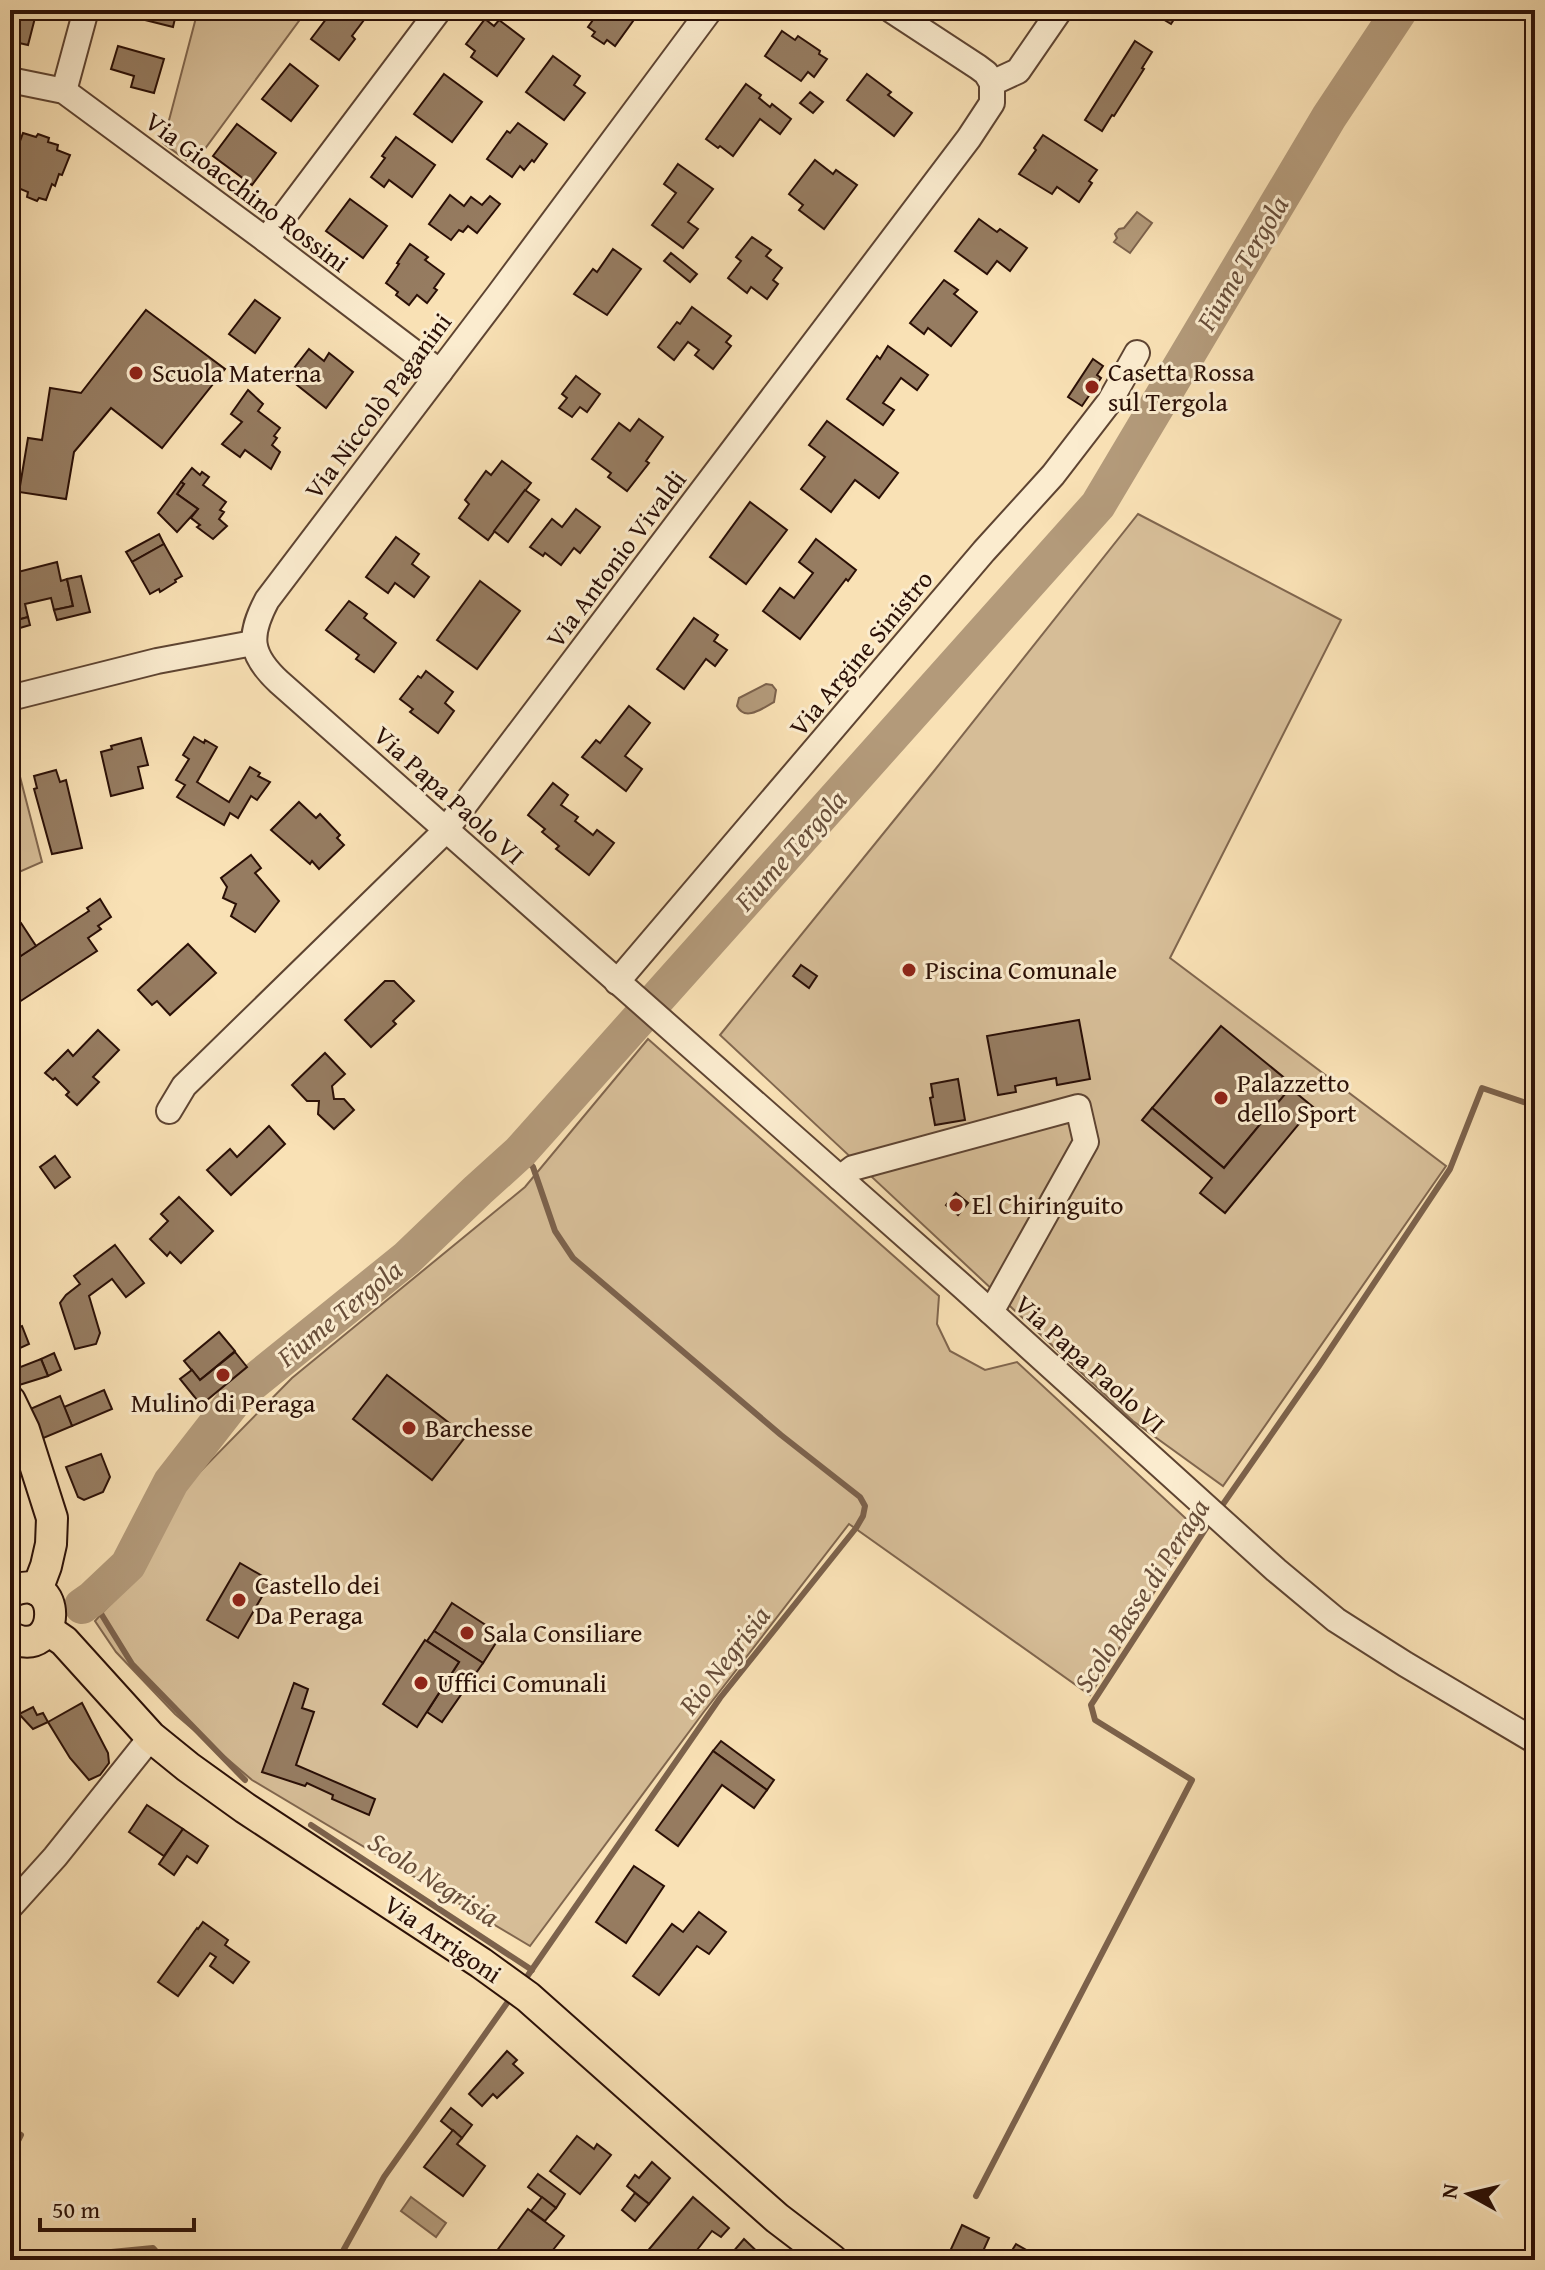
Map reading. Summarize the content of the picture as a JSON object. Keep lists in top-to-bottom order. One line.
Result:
{"streets":{"main road":["Via Arrigoni"],"street":["Via Gioacchino Rossini","Via Niccolò Paganini","Via Antonio Vivaldi","Via Argine Sinistro","Via Papa Paolo VI"]},"crossings":[["Via Gioacchino Rossini","Via Niccolò Paganini"],["Via Niccolò Paganini","Via Papa Paolo VI"],["Via Antonio Vivaldi","Via Papa Paolo VI"],["Via Argine Sinistro","Via Papa Paolo VI"]],"water":["Fiume Tergola","Scolo Basse di Peraga","Rio Negrisia","Scolo Negrisia"],"places":["Scuola Materna","Casetta Rossa sul Tergola","Piscina Comunale","Palazzetto dello Sport","El Chiringuito","Mulino di Peraga","Barchesse","Castello dei Da Peraga","Sala Consiliare","Uffici Comunali"],"scale_bar":"50 m","north":"left"}
